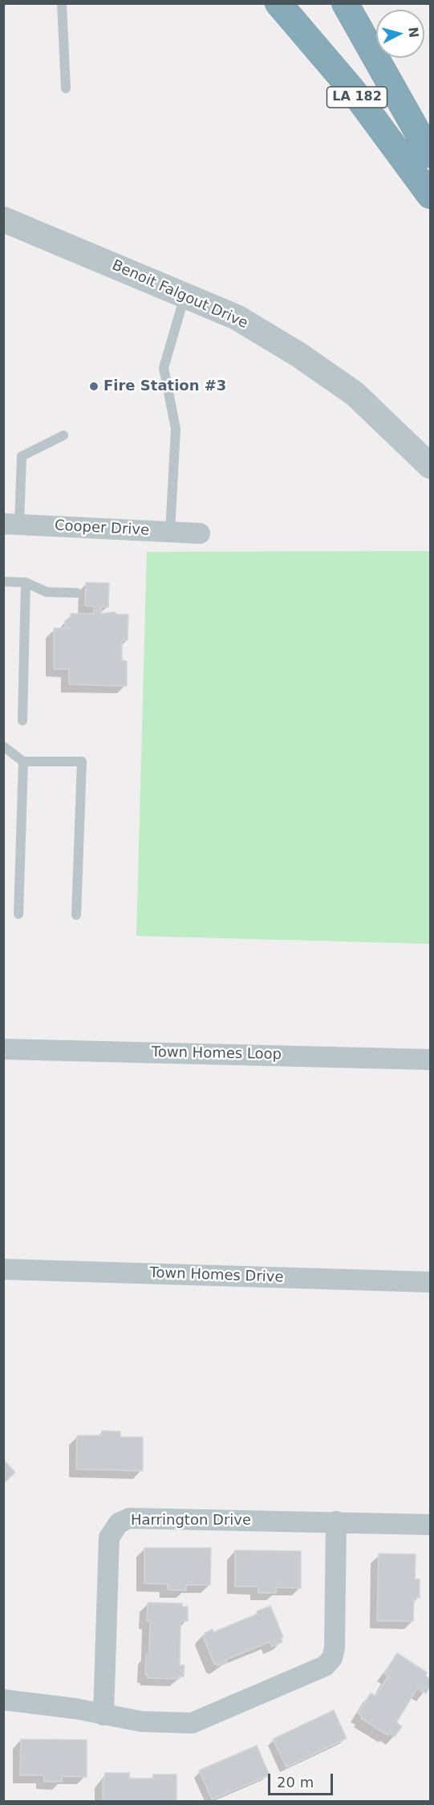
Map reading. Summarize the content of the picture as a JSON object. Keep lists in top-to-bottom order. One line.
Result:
{"streets":{"highway":["LA 182"],"street":["Benoit Falgout Drive","Cooper Drive","Town Homes Loop","Town Homes Drive","Harrington Drive"]},"places":["Fire Station #3"],"scale_bar":"20 m","north":"right"}
